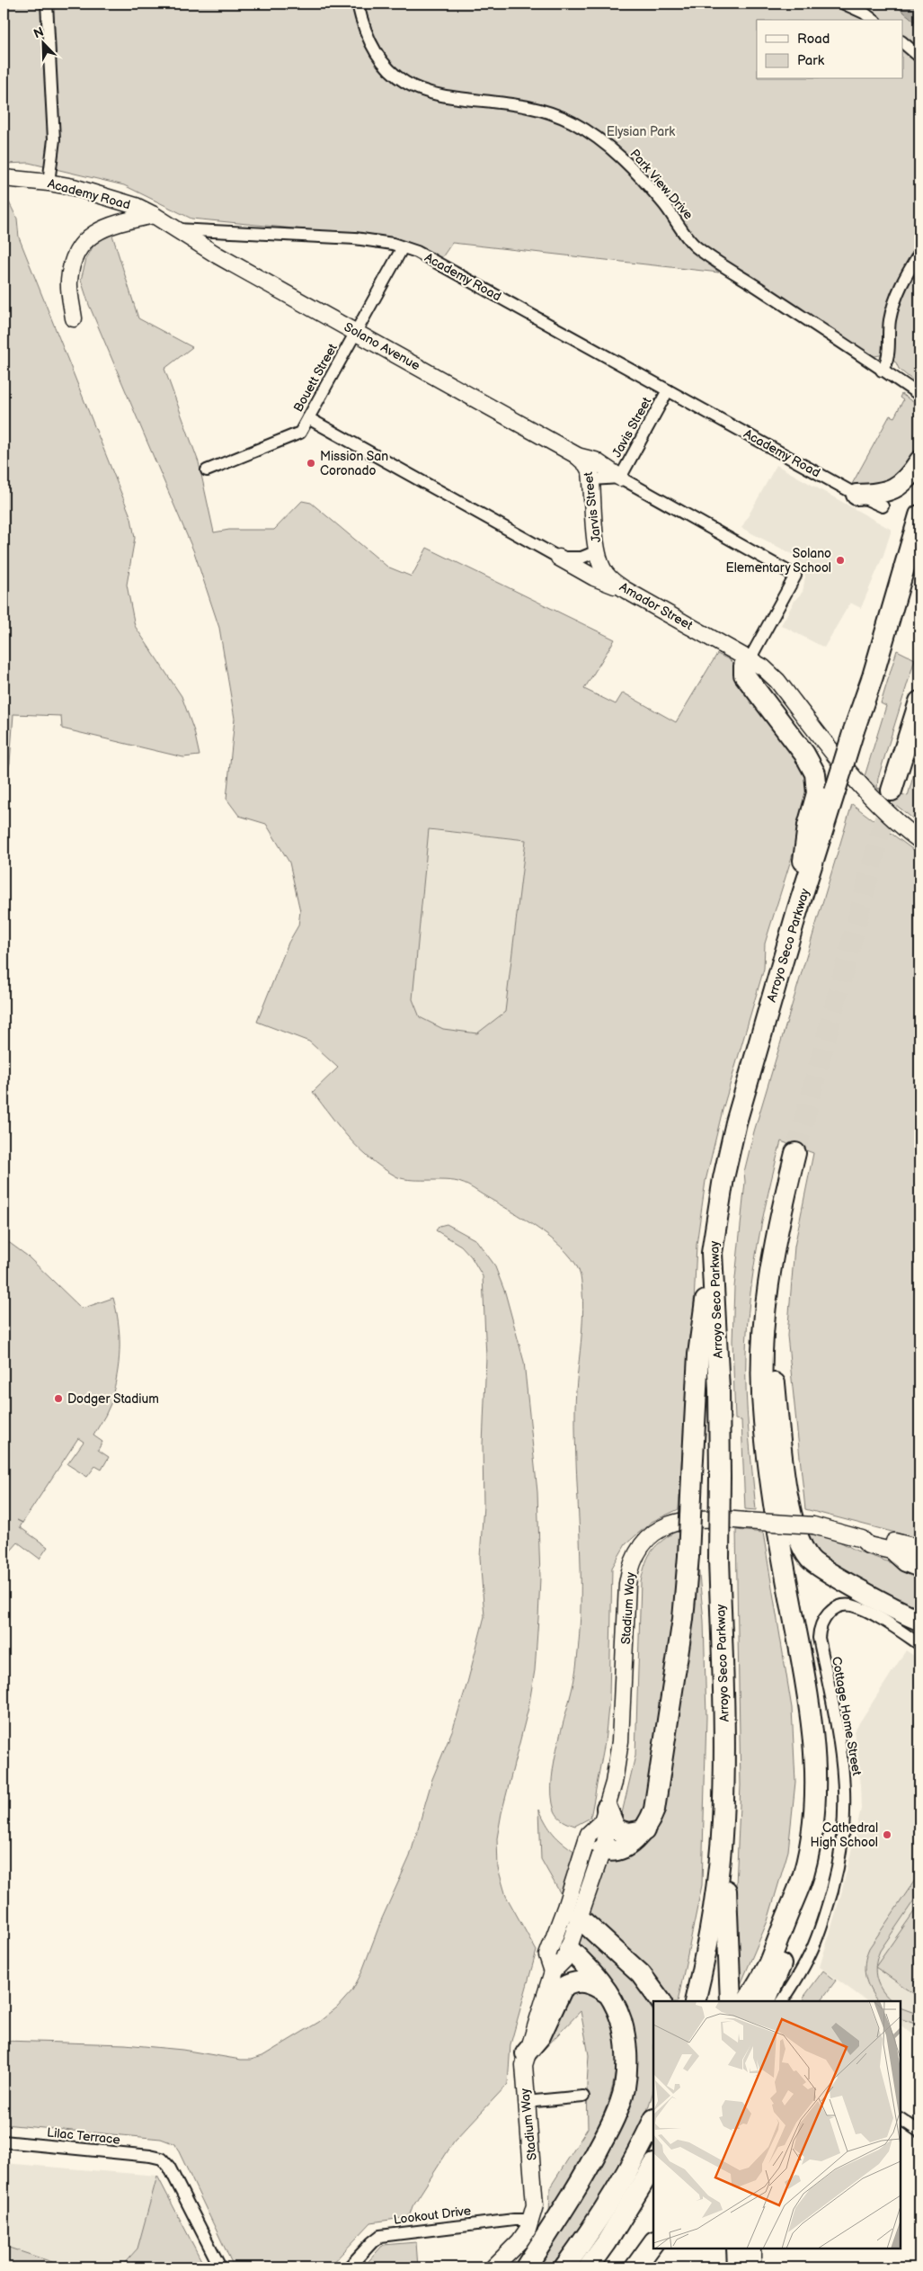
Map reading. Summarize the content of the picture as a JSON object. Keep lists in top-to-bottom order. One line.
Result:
{"streets":{"highway":["Arroyo Seco Parkway"],"main road":["Academy Road","Solano Avenue","Jarvis Street","Amador Street","Stadium Way"],"street":["Park View Drive","Bouett Street","Javis Street","Cottage Home Street","Lilac Terrace","Lookout Drive"]},"crossings":[["Academy Road","Solano Avenue"],["Academy Road","Bouett Street"],["Academy Road","Javis Street"],["Solano Avenue","Bouett Street"],["Solano Avenue","Javis Street"],["Solano Avenue","Jarvis Street"],["Jarvis Street","Amador Street"],["Stadium Way","Lookout Drive"]],"parks":["Elysian Park"],"places":["Mission San Coronado","Solano Elementary School","Dodger Stadium","Cathedral High School"],"legend":["Road","Park"],"north":"top left"}
